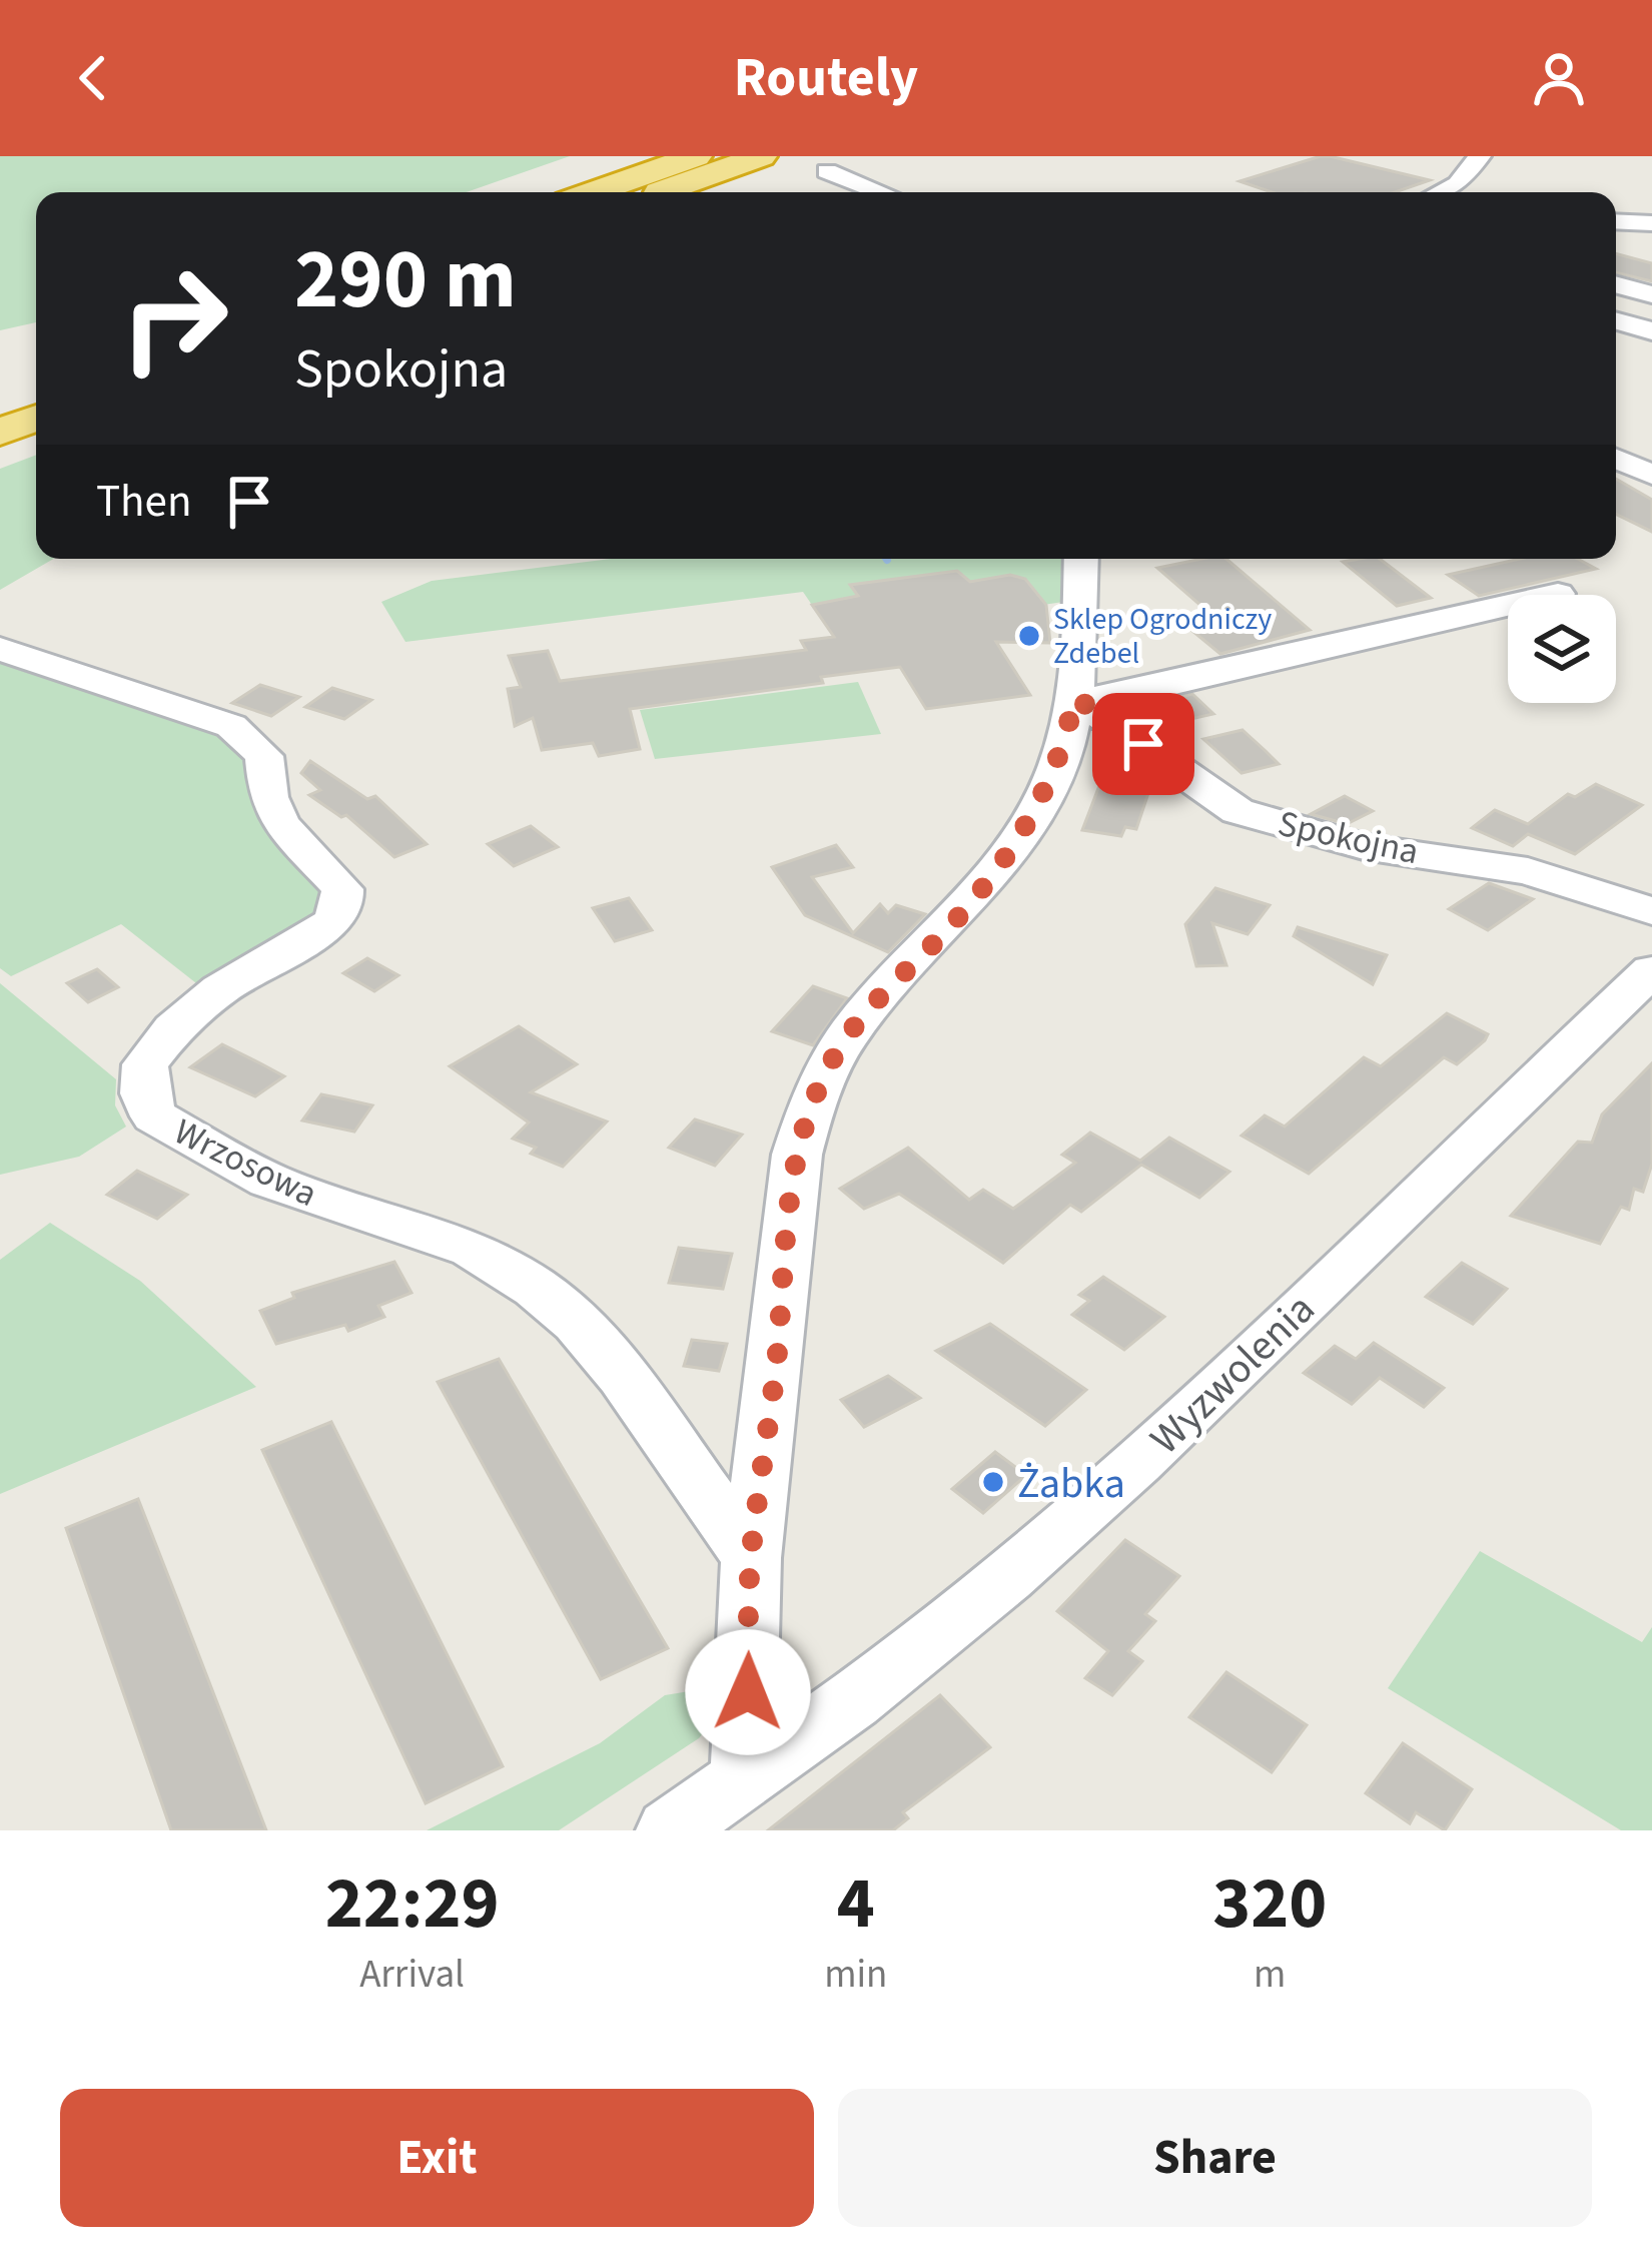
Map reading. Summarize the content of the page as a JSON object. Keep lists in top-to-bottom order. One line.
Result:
{"streets":{"street":["Spokojna","Wrzosowa","Wyzwolenia"]},"places":["Sklep Ogrodniczy Zdebel","Żabka"],"page":{"header":"Routely","turn":["290 m","Spokojna"],"then":"Then","eta":["22:29","Arrival","4","min","320","m"],"buttons":["Exit","Share"]}}
